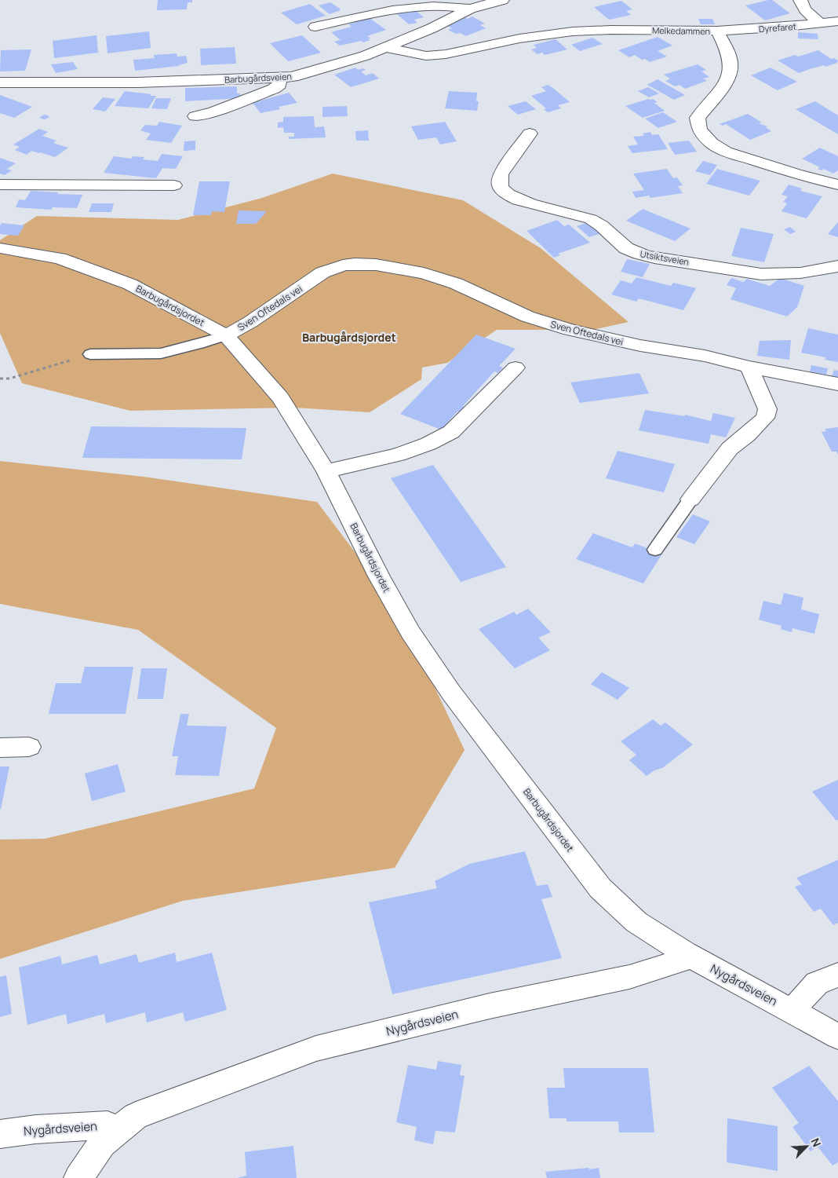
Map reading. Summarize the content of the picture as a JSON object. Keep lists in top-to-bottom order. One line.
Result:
{"streets":{"street":["Dyrefaret","Melkedammen","Barbugårdsveien","Utsiktsveien","Barbugårdsjordet","Sven Oftedals vei","Nygårdsveien"]},"crossings":[["Dyrefaret","Melkedammen"],["Melkedammen","Barbugårdsveien"],["Barbugårdsjordet","Sven Oftedals vei"],["Barbugårdsjordet","Nygårdsveien"]],"districts":["Barbugårdsjordet"],"north":"top right"}
